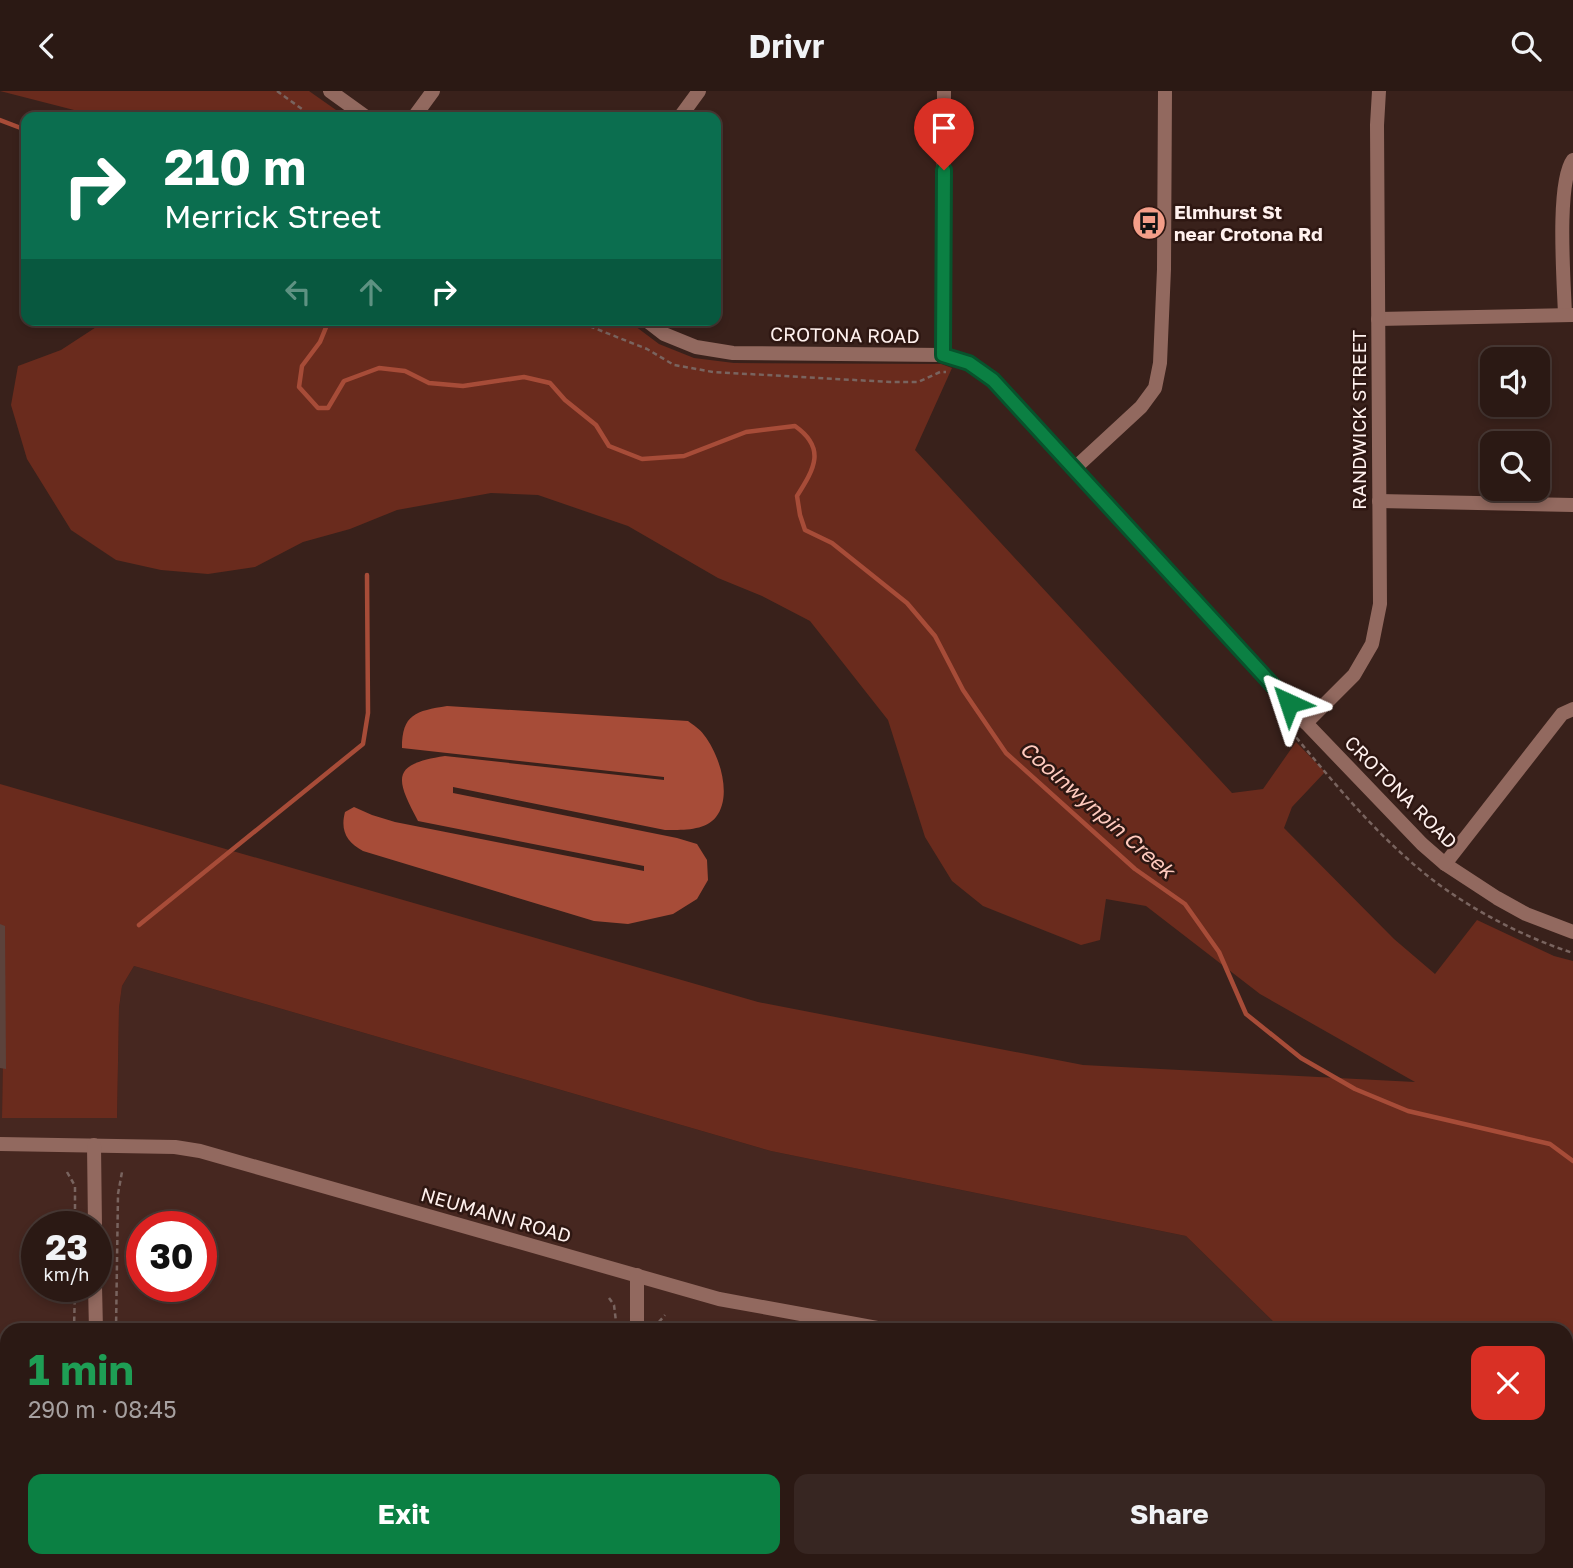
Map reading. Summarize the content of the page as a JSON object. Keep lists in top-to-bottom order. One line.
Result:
{"streets":{"street":["CROTONA ROAD","RANDWICK STREET","NEUMANN ROAD"]},"crossings":[["CROTONA ROAD","RANDWICK STREET"]],"water":["Coolnwynpin Creek"],"places":{"bus stop":["Elmhurst St near Crotona Rd"]},"page":{"header":"Drivr","turn":["210 m","Merrick Street"],"speed":"23 km/h","limit":"30","heading":["1 min","290 m · 08:45"],"buttons":["Exit","Share"]}}
